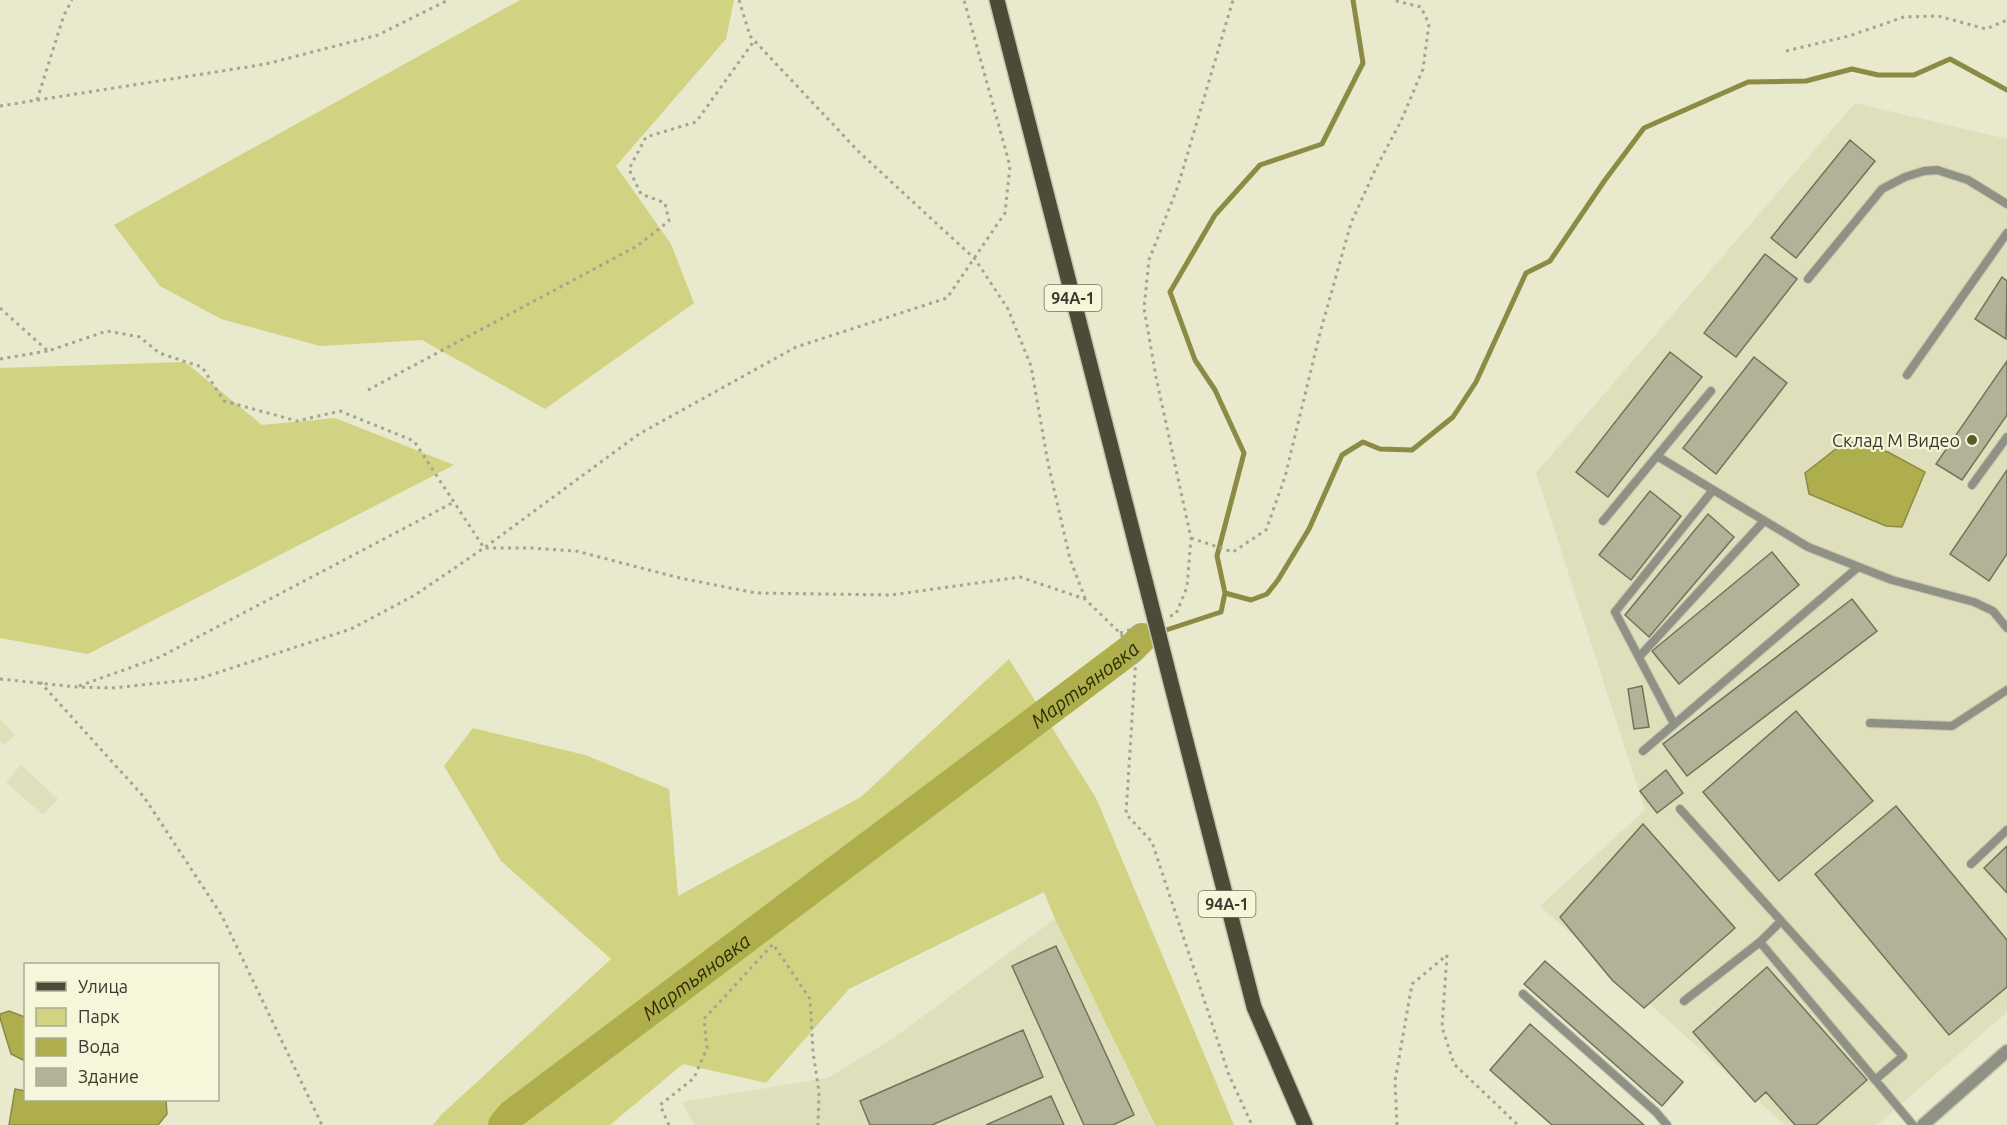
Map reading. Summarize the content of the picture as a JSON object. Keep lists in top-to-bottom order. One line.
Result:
{"streets":{"main road":["94А-1"]},"water":["Мартьяновка"],"places":["Склад М Видео"],"legend":["Улица","Парк","Вода","Здание"]}
